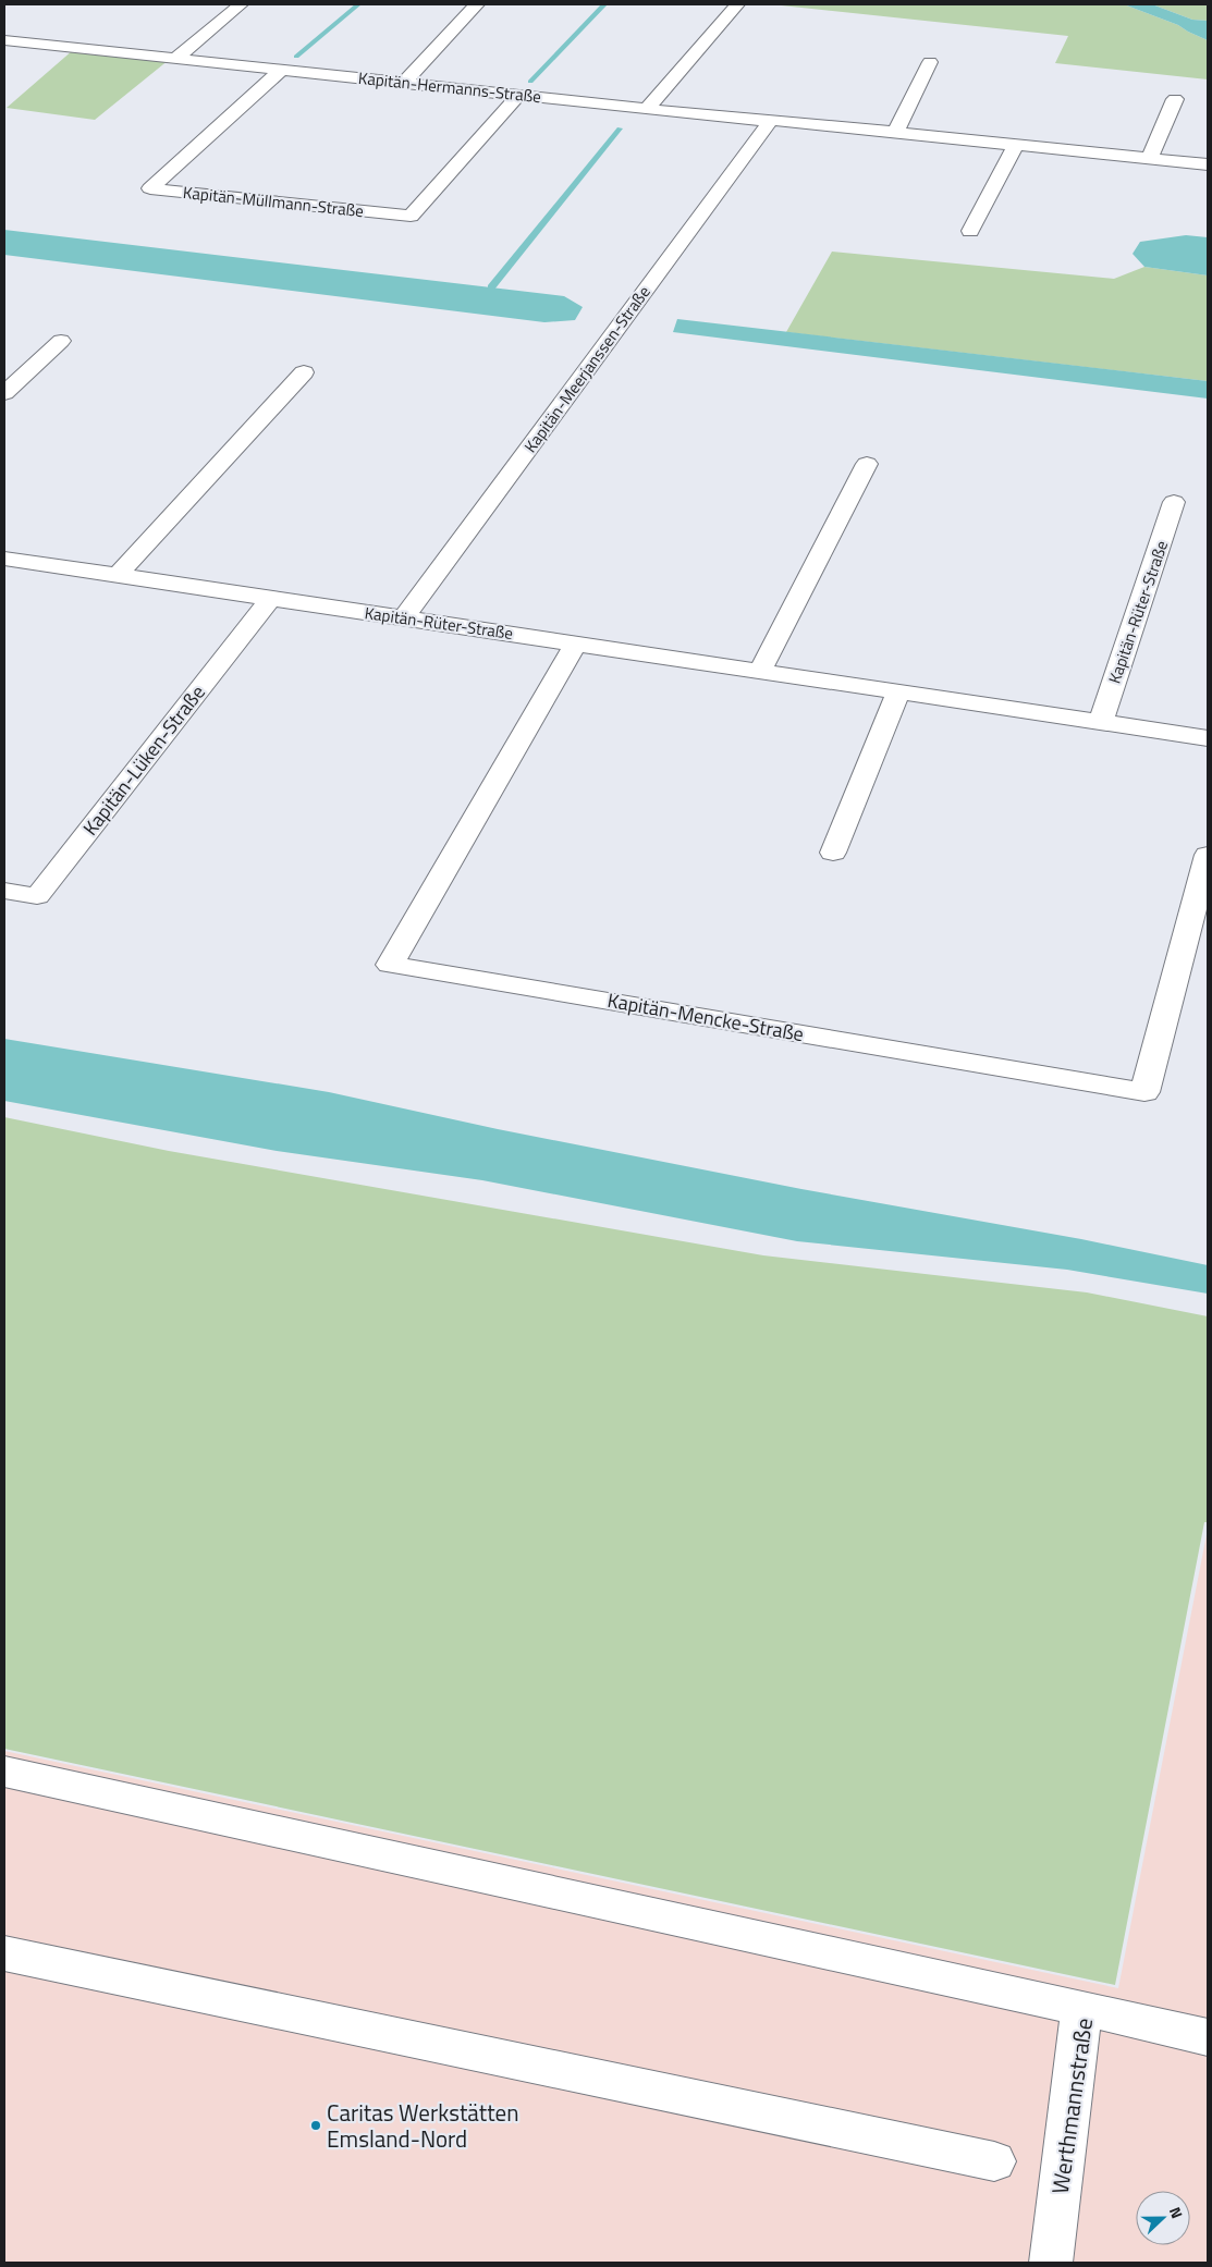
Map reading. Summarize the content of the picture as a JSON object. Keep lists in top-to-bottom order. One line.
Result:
{"streets":{"street":["Kapitän-Hermanns-Straße","Kapitän-Müllmann-Straße","Kapitän-Meerjanssen-Straße","Kapitän-Rüter-Straße","Kapitän-Lüken-Straße","Kapitän-Mencke-Straße","Werthmannstraße"]},"crossings":[["Kapitän-Hermanns-Straße","Kapitän-Müllmann-Straße"],["Kapitän-Hermanns-Straße","Kapitän-Meerjanssen-Straße"],["Kapitän-Meerjanssen-Straße","Kapitän-Rüter-Straße"],["Kapitän-Rüter-Straße","Kapitän-Lüken-Straße"],["Kapitän-Rüter-Straße","Kapitän-Mencke-Straße"]],"places":["Caritas Werkstätten Emsland-Nord"],"north":"right"}
